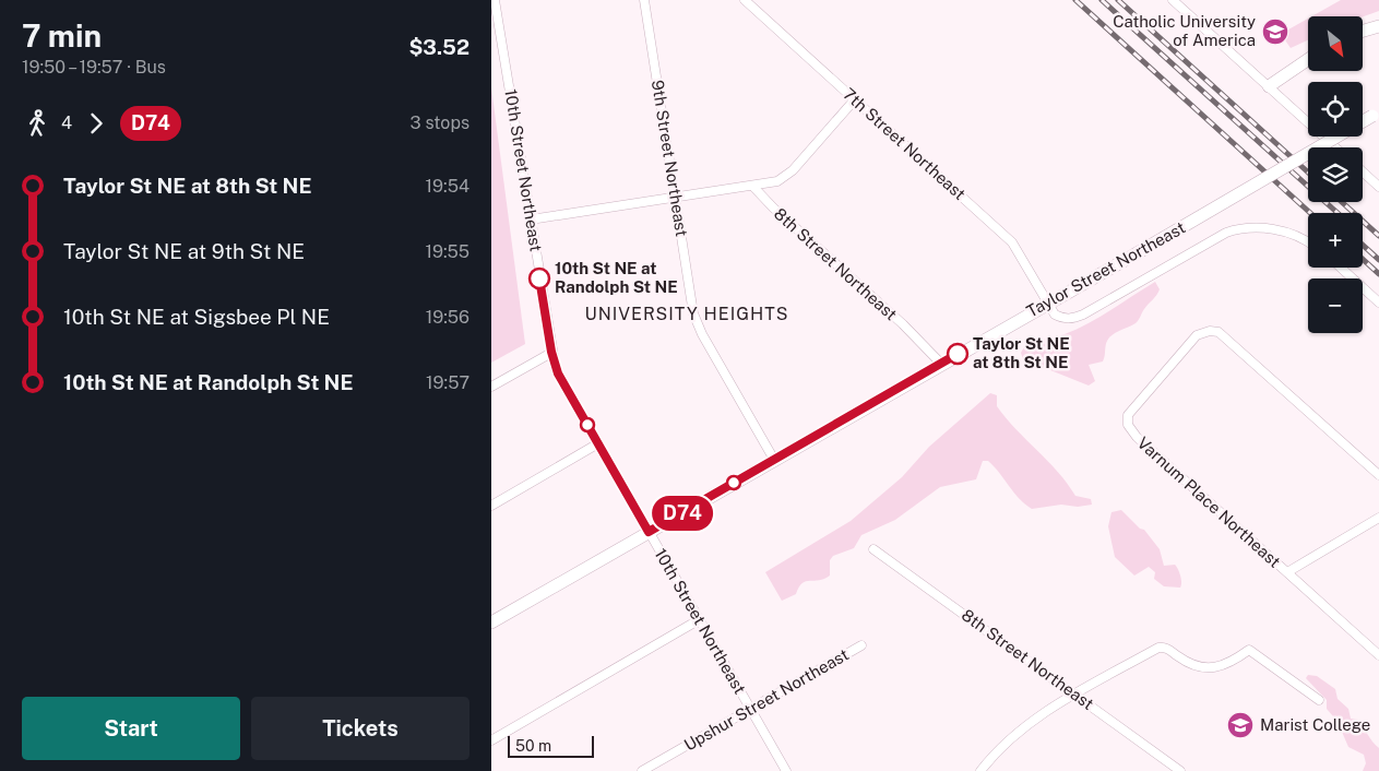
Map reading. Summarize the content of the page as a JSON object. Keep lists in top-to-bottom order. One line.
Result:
{"streets":{"main road":["Taylor Street Northeast"],"street":["7th Street Northeast","9th Street Northeast","10th Street Northeast","8th Street Northeast","Varnum Place Northeast","Upshur Street Northeast"]},"crossings":[["7th Street Northeast","Taylor Street Northeast"],["9th Street Northeast","Taylor Street Northeast"],["10th Street Northeast","Taylor Street Northeast"],["10th Street Northeast","Upshur Street Northeast"],["8th Street Northeast","Taylor Street Northeast"]],"districts":["UNIVERSITY HEIGHTS"],"places":{"school or university":["Catholic University of America","Marist College"],"other":["10th St NE at Randolph St NE","Taylor St NE at 8th St NE"]},"lines":["bus line D74"],"scale_bar":"50 m","north":"bottom right","page":{"heading":["7 min","19:50 – 19:57 · Bus","$3.52"],"on_map":"D74","map_buttons":["+","−"],"legs":["4","D74","3 stops"],"list":[{"name":"Taylor St NE at 8th St NE","value":"19:54"},{"name":"Taylor St NE at 9th St NE","value":"19:55"},{"name":"10th St NE at Sigsbee Pl NE","value":"19:56"},{"name":"10th St NE at Randolph St NE","value":"19:57"}],"buttons":["Start","Tickets"],"scale":"50 m"}}
